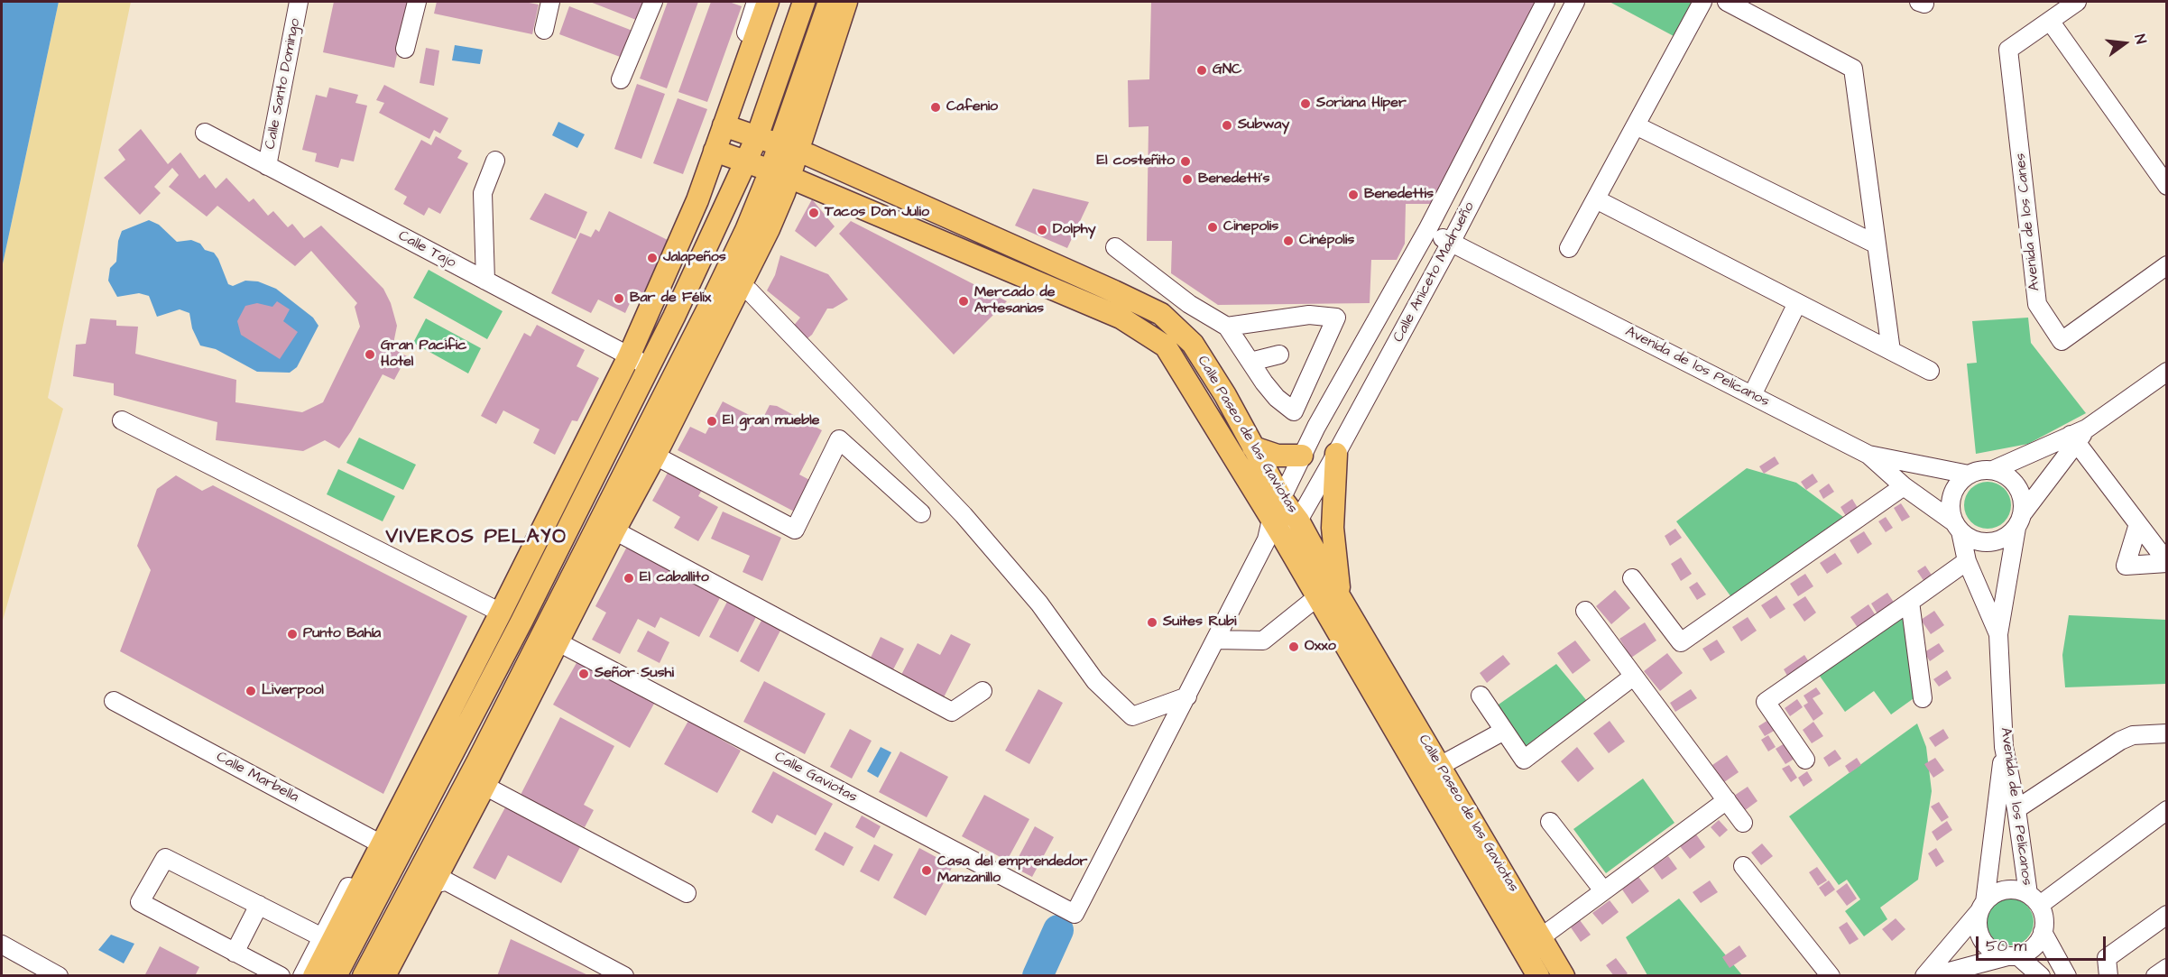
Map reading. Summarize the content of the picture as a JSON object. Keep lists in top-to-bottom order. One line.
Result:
{"streets":{"main road":["Calle Paseo de las Gaviotas"],"street":["Calle Santo Domingo","Avenida de los Canes","Calle Tajo","Calle Aniceto Madrueño","Avenida de los Pelícanos","Calle Marbella","Calle Gaviotas"]},"crossings":[["Calle Santo Domingo","Calle Tajo"],["Calle Aniceto Madrueño","Avenida de los Pelícanos"],["Calle Aniceto Madrueño","Calle Paseo de las Gaviotas"]],"districts":["VIVEROS PELAYO"],"places":["GNC","Soriana Híper","Cafenio","Subway","El costeñito","Benedetti's","Benedettis","Tacos Don Julio","Cinepolis","Dolphy","Cinépolis","Jalapeños","Bar de Félix","Mercado de Artesanias","Gran Pacific Hotel","El gran mueble","El caballito","Suites Rubi","Punto Bahía","Oxxo","Señor Sushi","Liverpool","Casa del emprendedor Manzanillo"],"scale_bar":"50 m","north":"right"}
